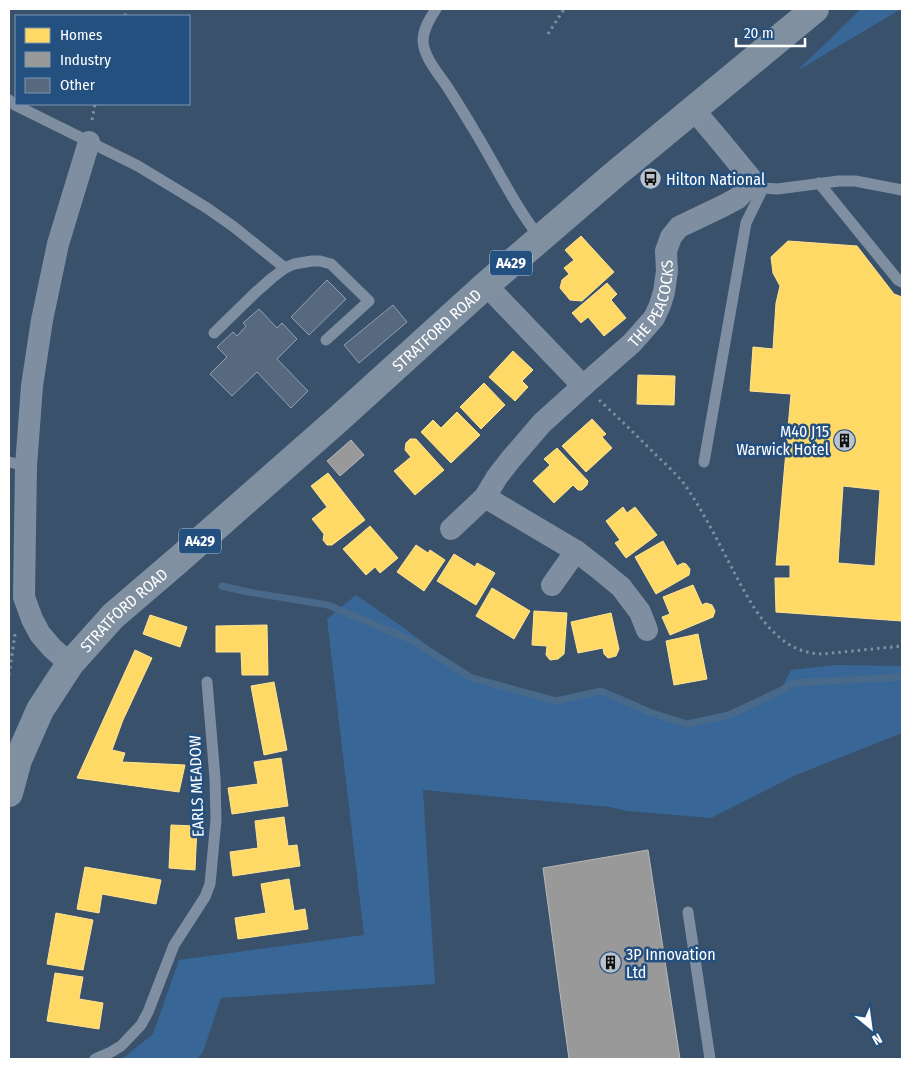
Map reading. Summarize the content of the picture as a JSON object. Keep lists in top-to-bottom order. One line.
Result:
{"streets":{"highway":["A429","STRATFORD ROAD"],"street":["THE PEACOCKS"],"lane":["EARLS MEADOW"]},"places":{"bus stop":["Hilton National"],"building":["M40 J15 Warwick Hotel","3P Innovation Ltd"]},"legend":["Homes","Industry","Other"],"scale_bar":"20 m","north":"bottom right"}
